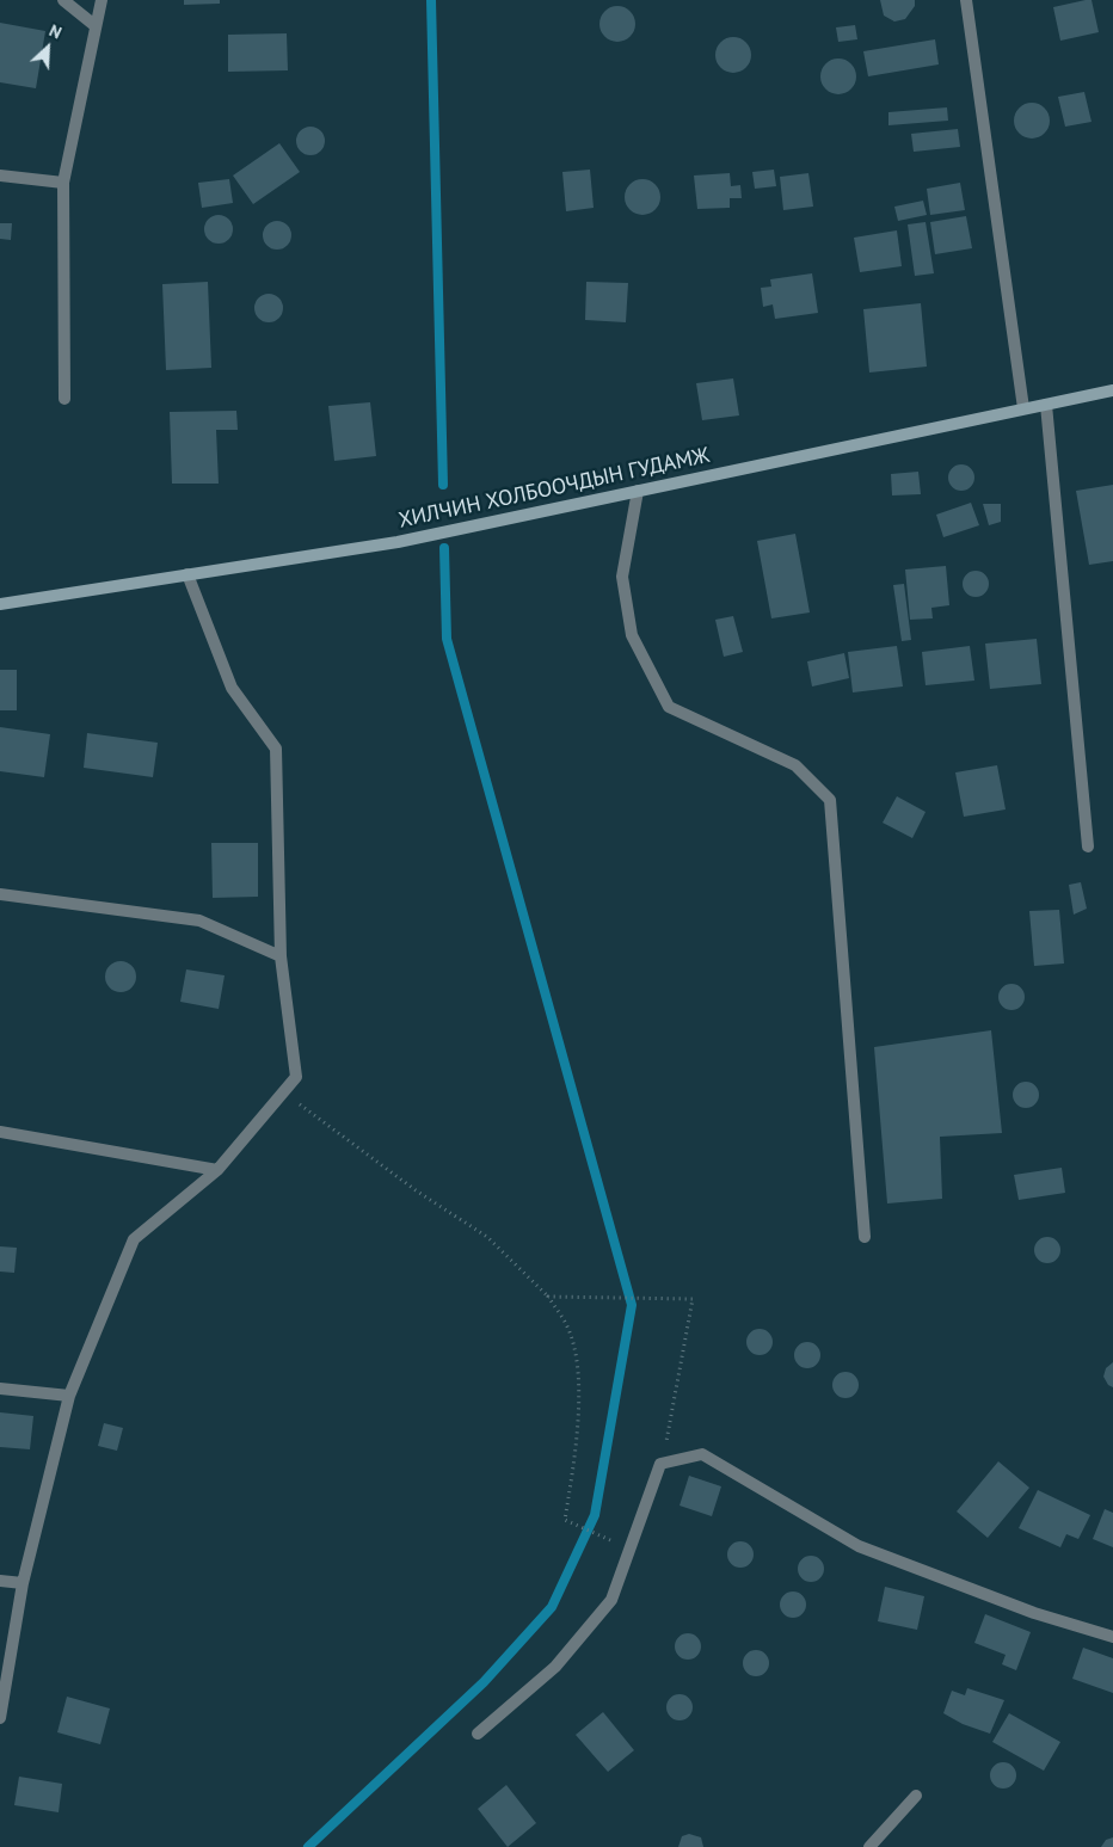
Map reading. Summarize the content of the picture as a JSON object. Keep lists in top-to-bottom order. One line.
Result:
{"streets":{"main road":["ХИЛЧИН ХОЛБООЧДЫН ГУДАМЖ"]},"north":"top right"}
